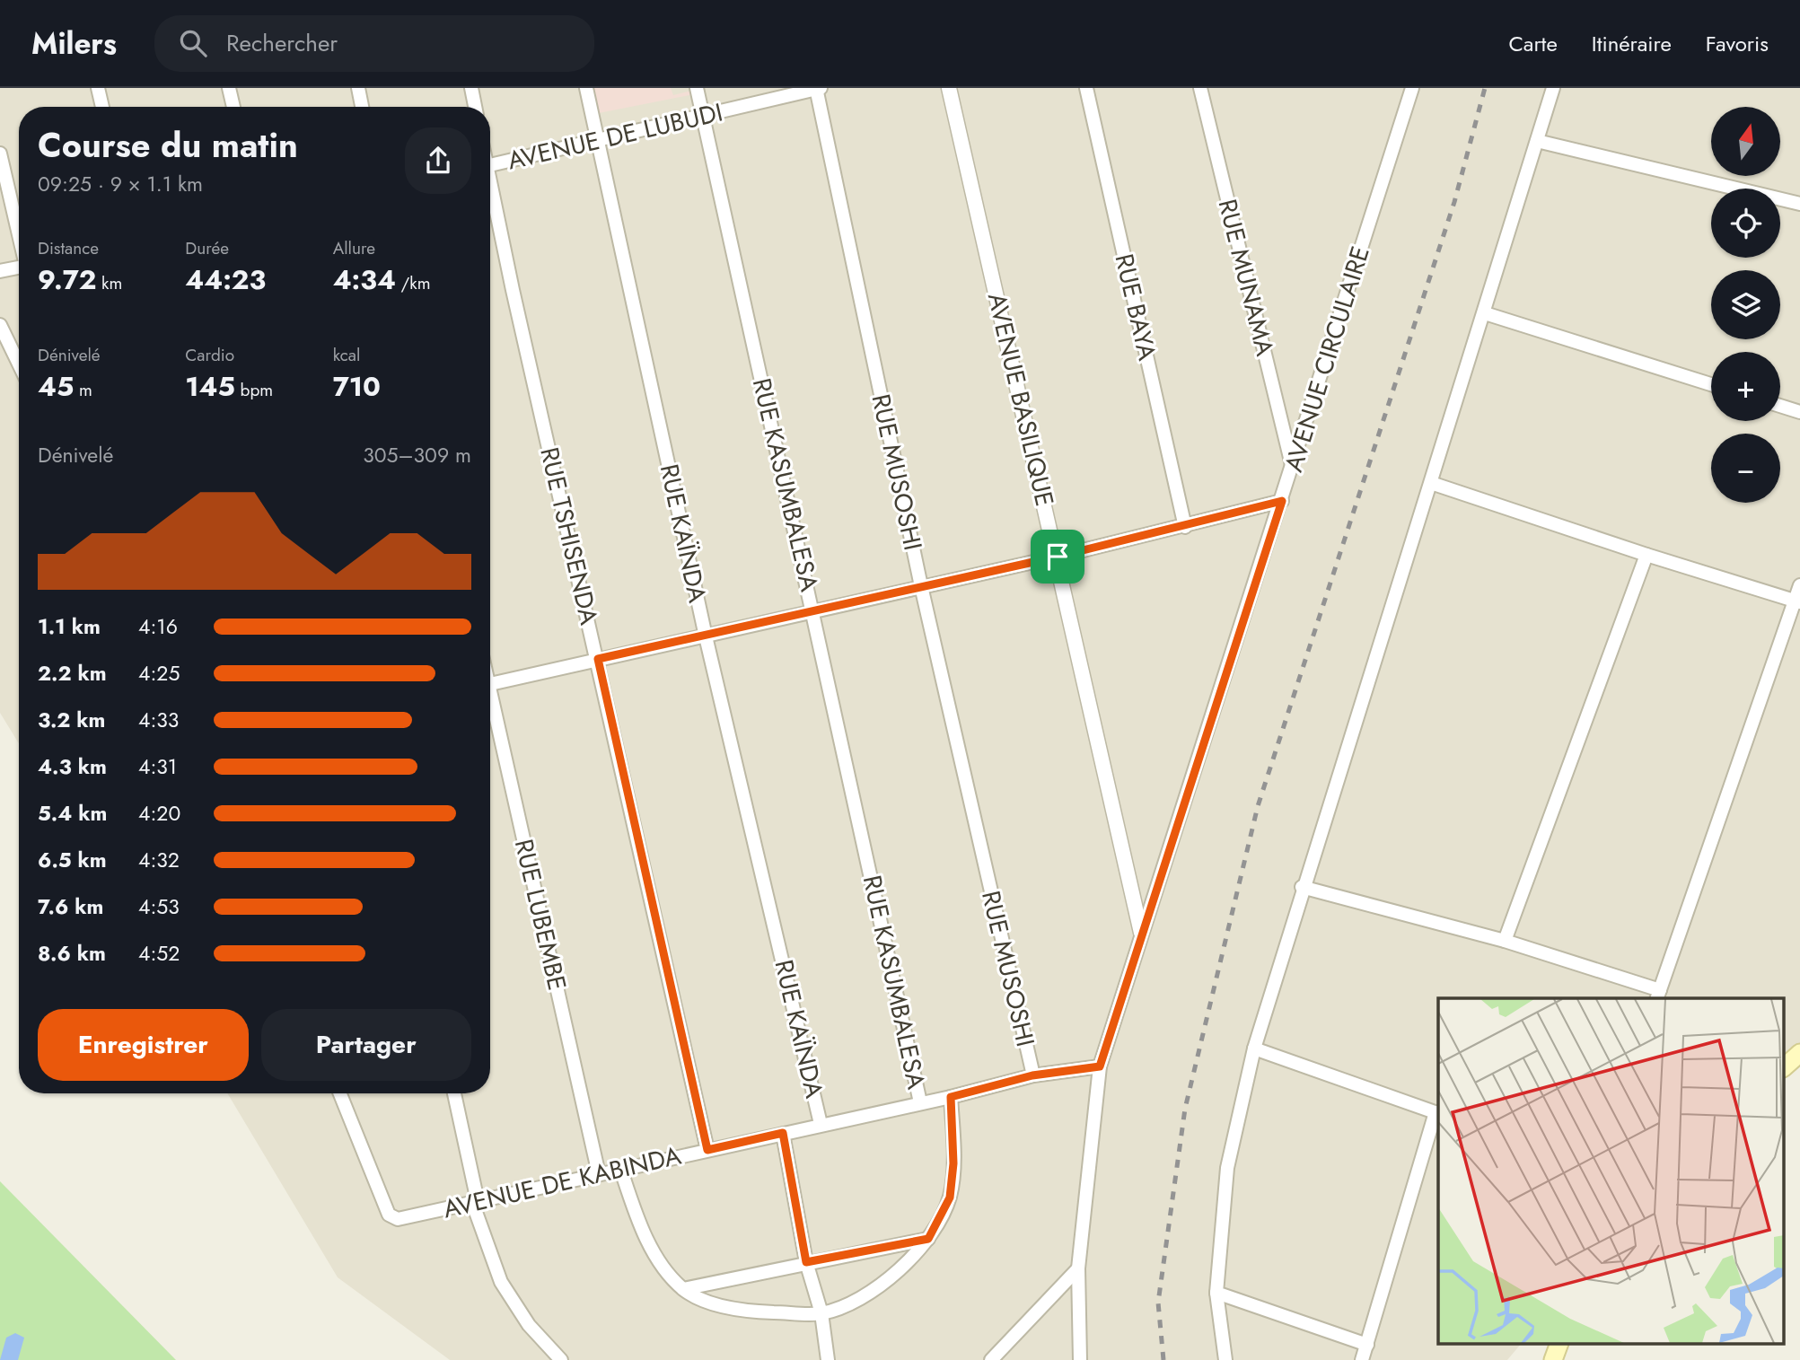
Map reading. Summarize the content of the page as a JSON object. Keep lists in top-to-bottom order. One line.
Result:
{"streets":{"street":["AVENUE DE LUBUDI","RUE MUNAMA","RUE BAYA","AVENUE CIRCULAIRE","AVENUE BASILIQUE","RUE MUSOSHI","RUE KASUMBALESA","RUE KAÏNDA","RUE TSHISENDA","RUE LUBEMBE","AVENUE DE KABINDA"]},"crossings":[["AVENUE DE LUBUDI","RUE MUSOSHI"],["AVENUE DE LUBUDI","RUE KASUMBALESA"],["AVENUE DE LUBUDI","RUE KAÏNDA"],["RUE MUNAMA","AVENUE CIRCULAIRE"],["AVENUE CIRCULAIRE","AVENUE BASILIQUE"],["AVENUE CIRCULAIRE","AVENUE DE KABINDA"],["RUE MUSOSHI","AVENUE DE KABINDA"],["RUE KASUMBALESA","AVENUE DE KABINDA"],["RUE KAÏNDA","AVENUE DE KABINDA"],["RUE TSHISENDA","AVENUE DE KABINDA"],["RUE LUBEMBE","AVENUE DE KABINDA"]],"north":"top","page":{"header":"Milers","search":"Rechercher","nav":["Carte","Itinéraire","Favoris"],"map_buttons":["+","−"],"heading":["Course du matin","09:25 · 9 × 1.1 km"],"stats":[["Distance","9.72 km"],["Durée","44:23"],["Allure","4:34 /km"],["Dénivelé","45 m"],["Cardio","145 bpm"],["kcal","710"]],"chart":["Dénivelé","305–309 m"],"list":[{"name":"1.1 km","note":"4:16"},{"name":"2.2 km","note":"4:25"},{"name":"3.2 km","note":"4:33"},{"name":"4.3 km","note":"4:31"},{"name":"5.4 km","note":"4:20"},{"name":"6.5 km","note":"4:32"},{"name":"7.6 km","note":"4:53"},{"name":"8.6 km","note":"4:52"}],"buttons":["Enregistrer","Partager"]}}
